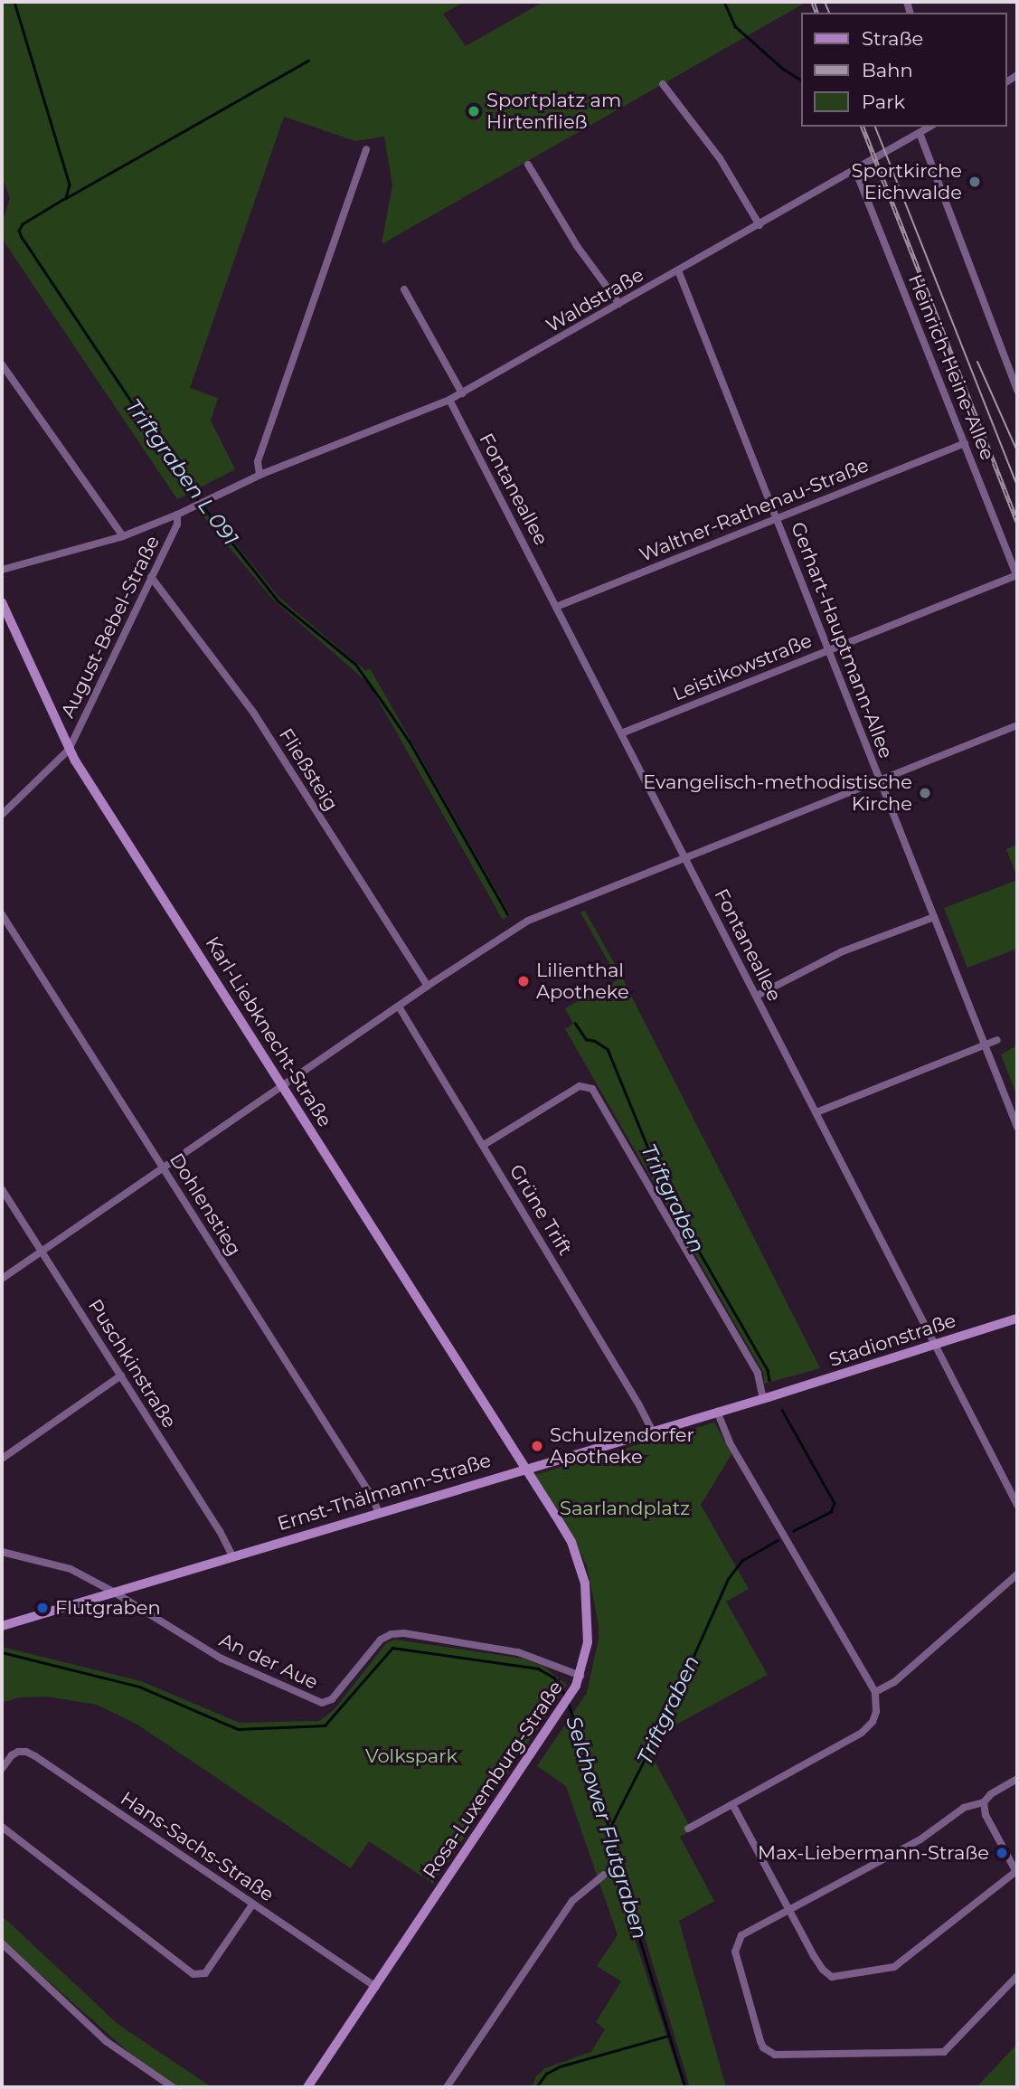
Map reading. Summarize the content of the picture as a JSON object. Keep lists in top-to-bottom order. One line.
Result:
{"streets":{"street":["Waldstraße","Heinrich-Heine-Allee","Fontaneallee","Walther-Rathenau-Straße","August-Bebel-Straße","Gerhart-Hauptmann-Allee","Leistikowstraße","Fließsteig","Karl-Liebknecht-Straße","Dohlenstieg","Grüne Trift","Stadionstraße","Puschkinstraße","Ernst-Thälmann-Straße","An der Aue","Rosa-Luxemburg-Straße","Hans-Sachs-Straße"]},"crossings":[["Waldstraße","Heinrich-Heine-Allee"],["Waldstraße","Fontaneallee"],["Waldstraße","Gerhart-Hauptmann-Allee"],["Heinrich-Heine-Allee","Walther-Rathenau-Straße"],["Heinrich-Heine-Allee","Leistikowstraße"],["Fontaneallee","Walther-Rathenau-Straße"],["Fontaneallee","Leistikowstraße"],["Fontaneallee","Stadionstraße"],["Walther-Rathenau-Straße","Gerhart-Hauptmann-Allee"],["August-Bebel-Straße","Fließsteig"],["August-Bebel-Straße","Karl-Liebknecht-Straße"],["Gerhart-Hauptmann-Allee","Leistikowstraße"],["Karl-Liebknecht-Straße","Ernst-Thälmann-Straße"],["Karl-Liebknecht-Straße","Rosa-Luxemburg-Straße"],["Dohlenstieg","Ernst-Thälmann-Straße"],["Grüne Trift","Ernst-Thälmann-Straße"],["Stadionstraße","Ernst-Thälmann-Straße"],["Puschkinstraße","Ernst-Thälmann-Straße"],["Ernst-Thälmann-Straße","An der Aue"],["Ernst-Thälmann-Straße","Rosa-Luxemburg-Straße"],["An der Aue","Rosa-Luxemburg-Straße"],["Rosa-Luxemburg-Straße","Hans-Sachs-Straße"]],"water":["Triftgraben L 091","Triftgraben","Selchower Flutgraben"],"parks":["Saarlandplatz","Volkspark"],"places":["Sportplatz am Hirtenfließ","Sportkirche Eichwalde","Evangelisch-methodistische Kirche","Lilienthal Apotheke","Schulzendorfer Apotheke","Flutgraben","Max-Liebermann-Straße"],"legend":["Straße","Bahn","Park"]}
